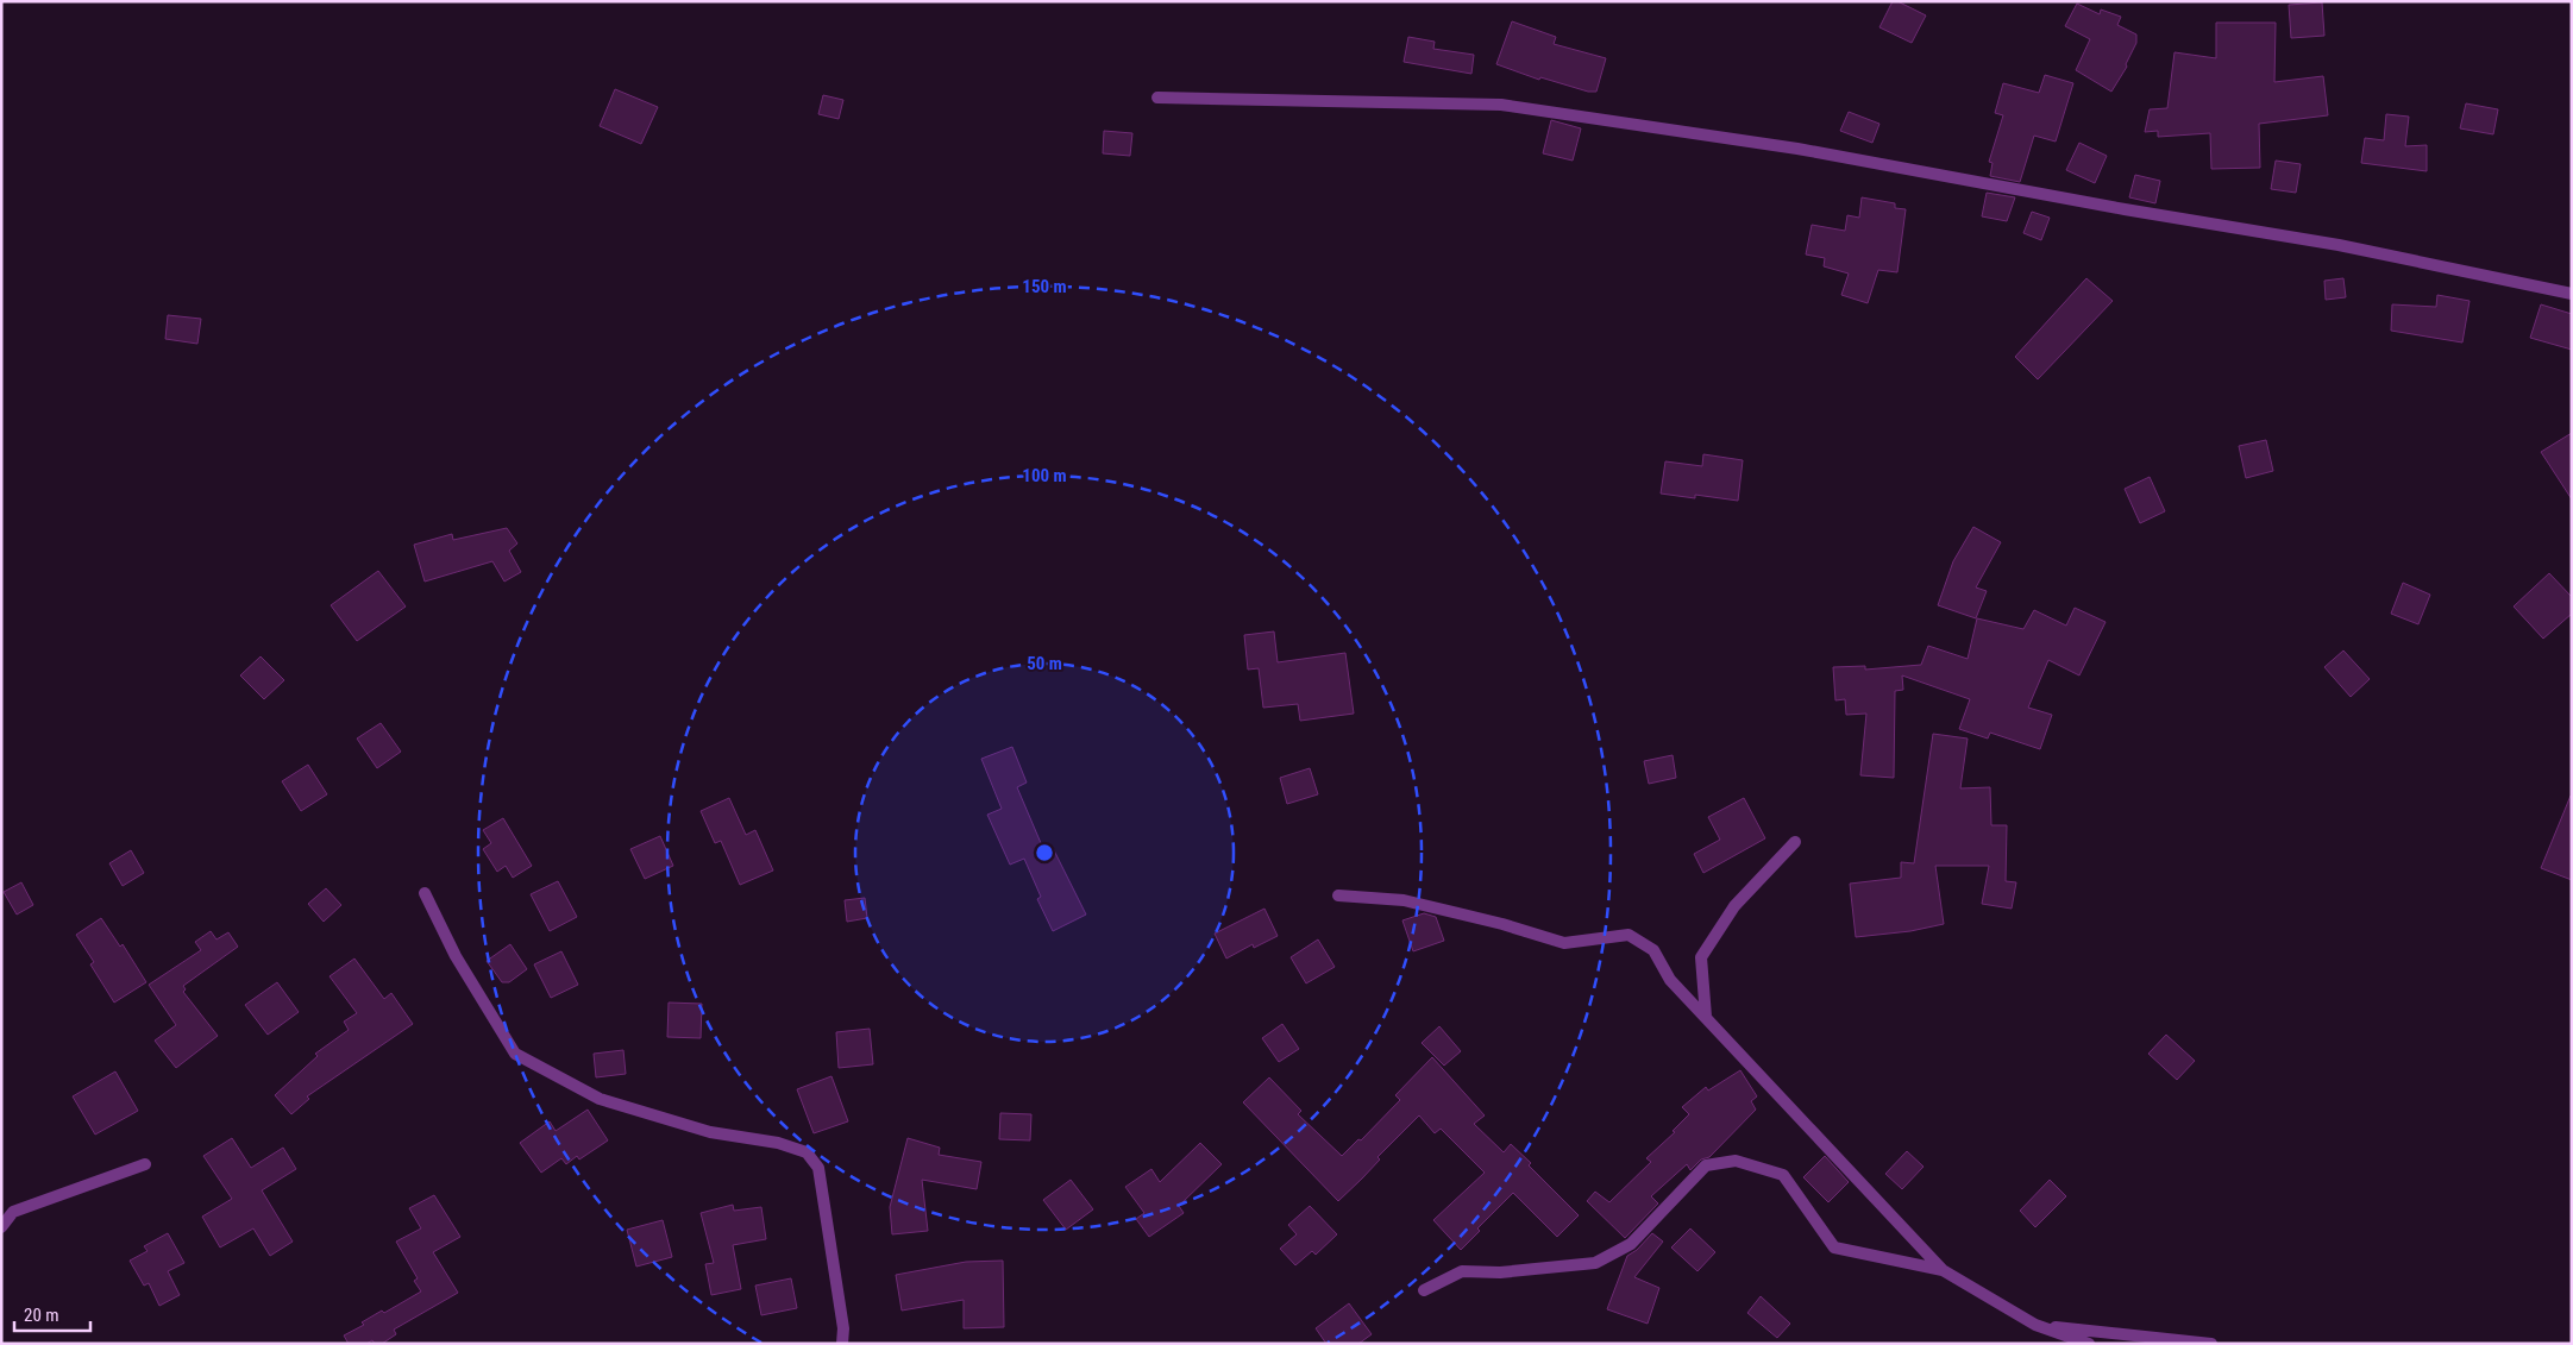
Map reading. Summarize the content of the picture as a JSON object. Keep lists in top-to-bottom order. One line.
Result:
{"scale_bar":"20 m","rings":["150 m","100 m","50 m"]}
